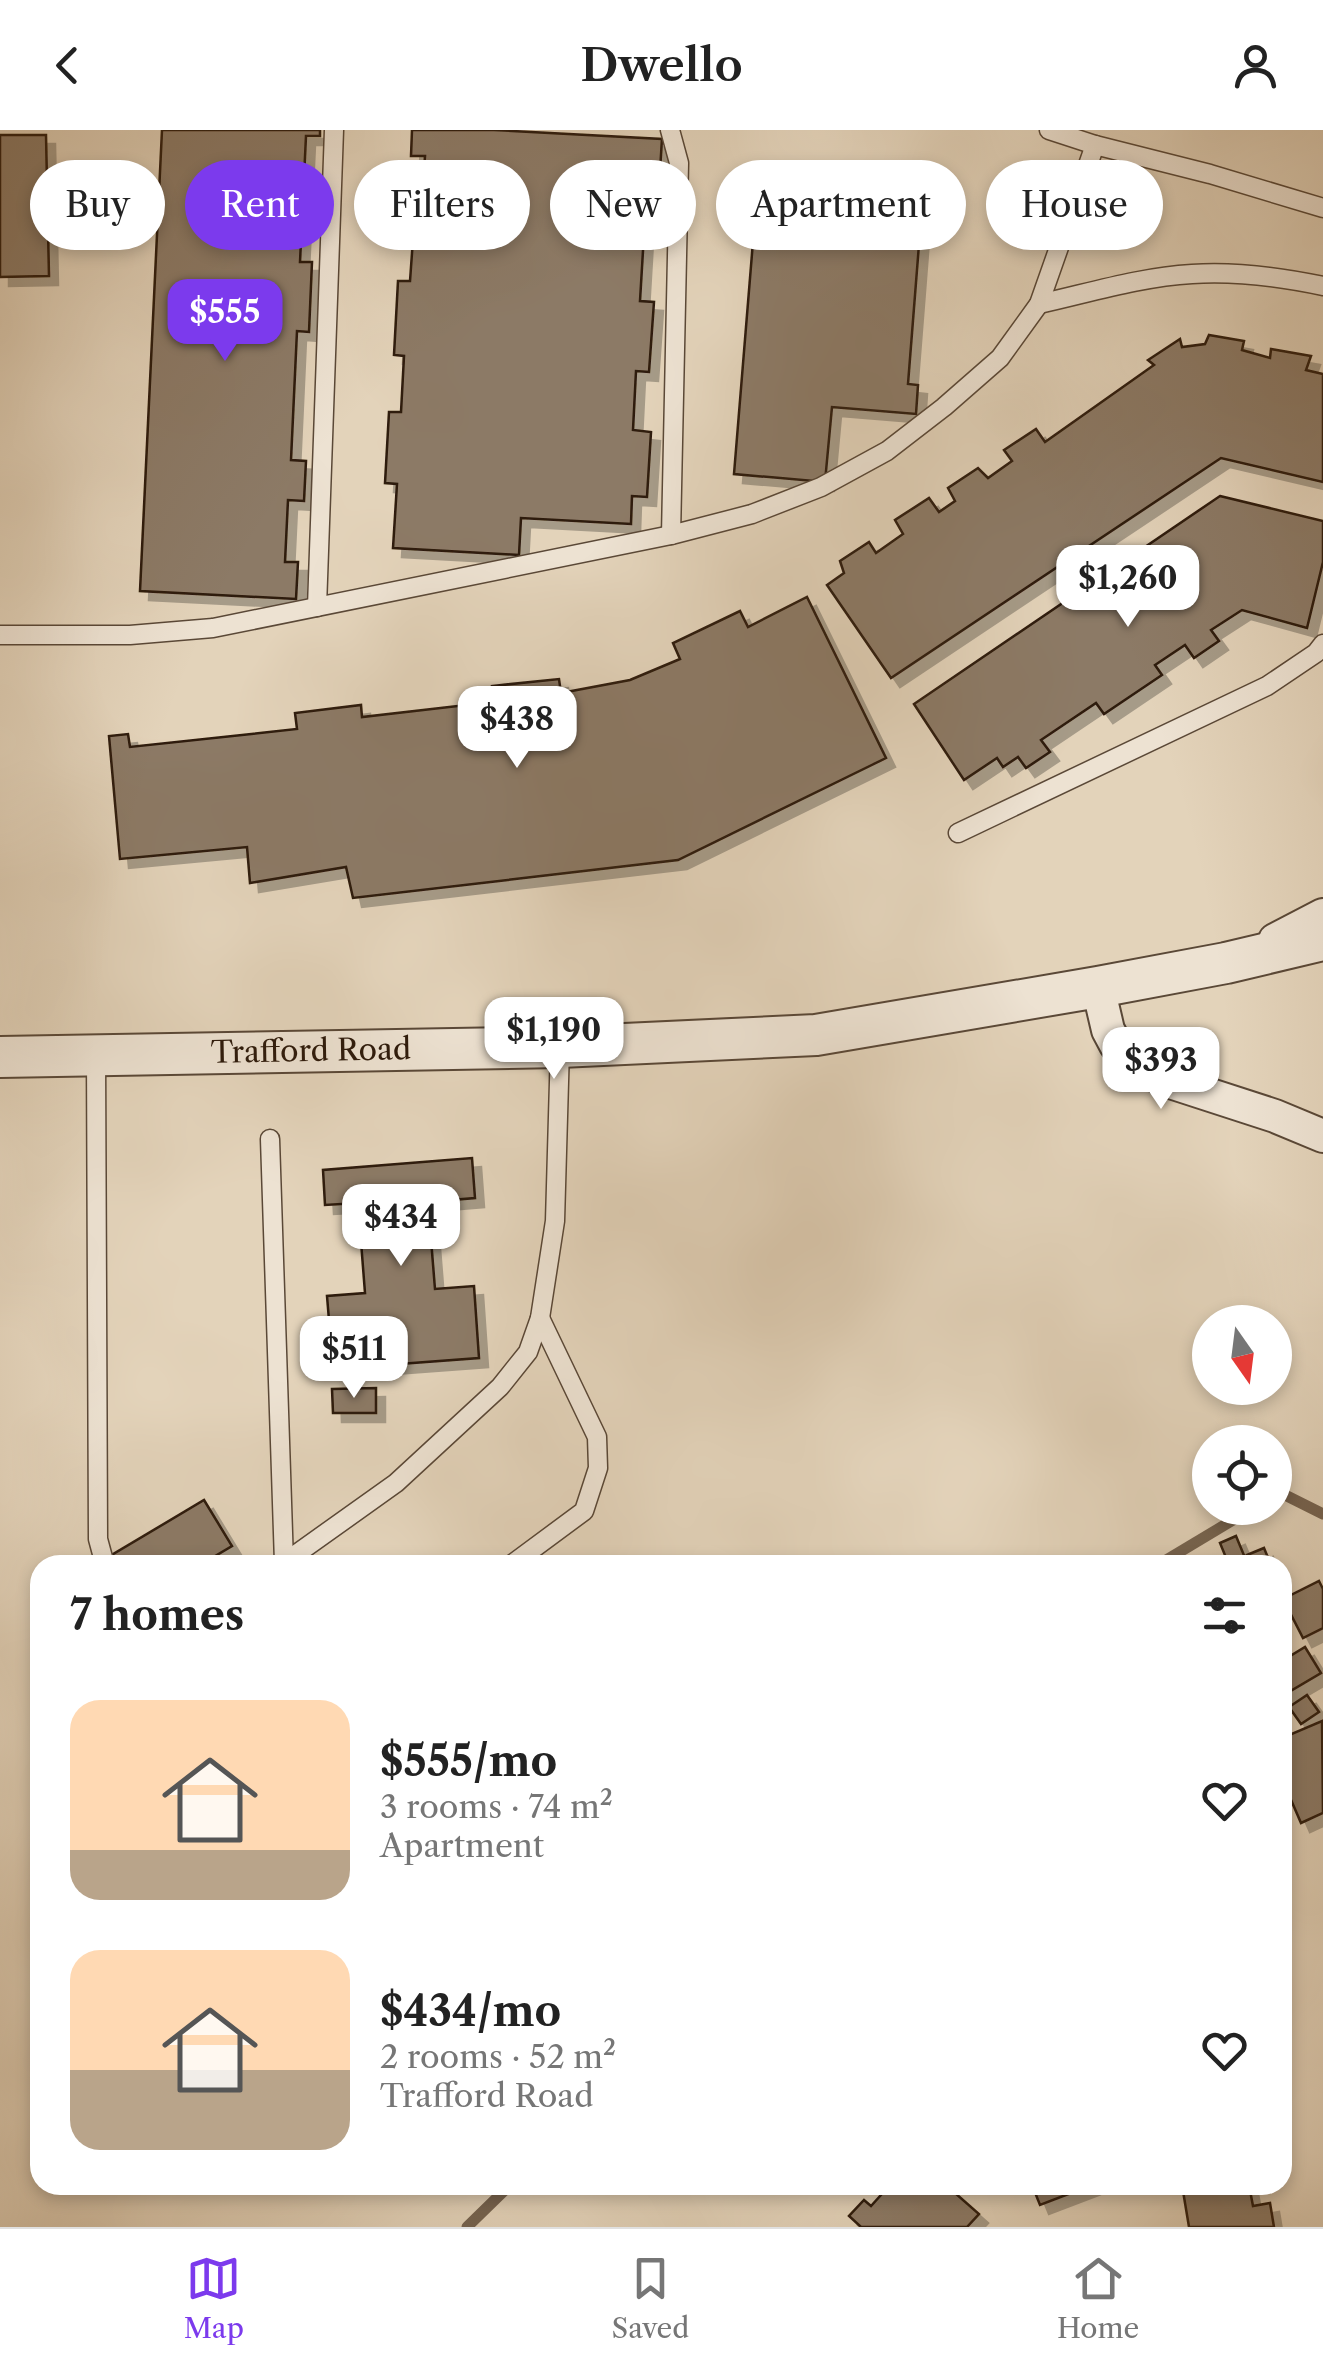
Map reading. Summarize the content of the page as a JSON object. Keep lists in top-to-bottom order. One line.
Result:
{"streets":{"street":["Trafford Road"]},"north":"bottom","page":{"header":"Dwello","chip":["Buy","Rent","Filters","New","Apartment","House"],"price":["$555","$1,260","$438","$1,190","$393","$434","$511"],"heading":"7 homes","list":[{"name":"$555/mo","note":"3 rooms · 74 m² · Apartment"},{"name":"$434/mo","note":"2 rooms · 52 m² · Trafford Road"}],"tabs":["Map","Saved","Home"]}}
